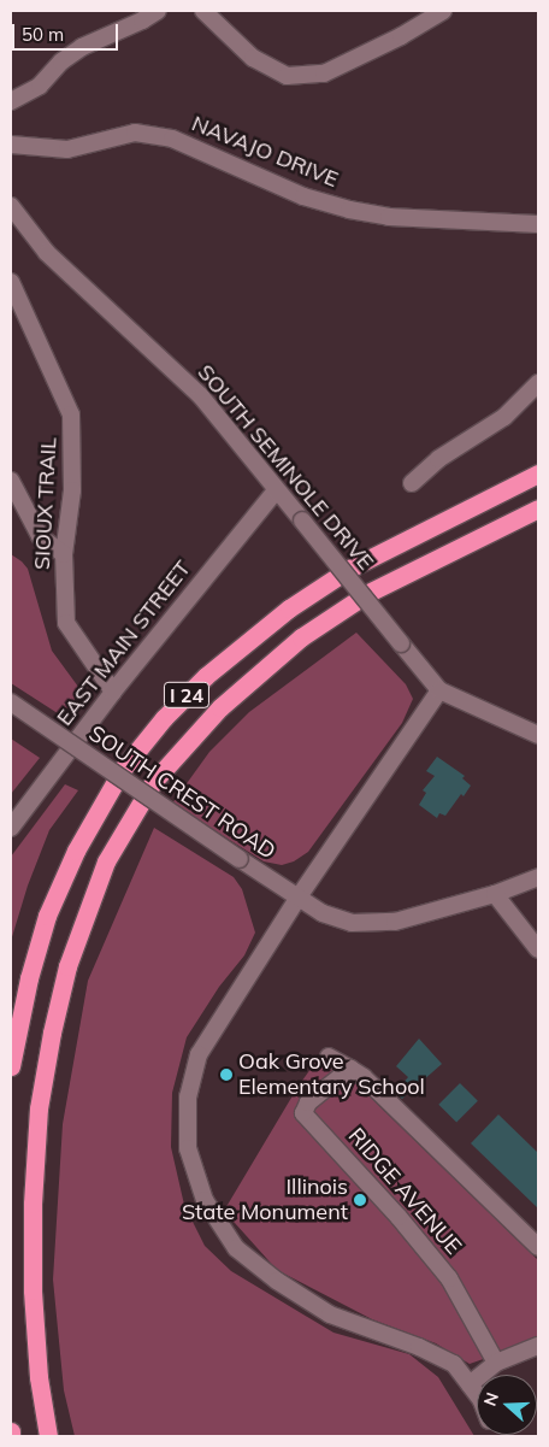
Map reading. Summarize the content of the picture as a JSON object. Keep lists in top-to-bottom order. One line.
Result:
{"streets":{"highway":["I 24"],"street":["NAVAJO DRIVE","SOUTH SEMINOLE DRIVE","SIOUX TRAIL","EAST MAIN STREET","SOUTH CREST ROAD","RIDGE AVENUE"]},"crossings":[["SOUTH SEMINOLE DRIVE","EAST MAIN STREET"],["SIOUX TRAIL","EAST MAIN STREET"]],"places":["Oak Grove Elementary School","Illinois State Monument"],"scale_bar":"50 m","north":"left"}
